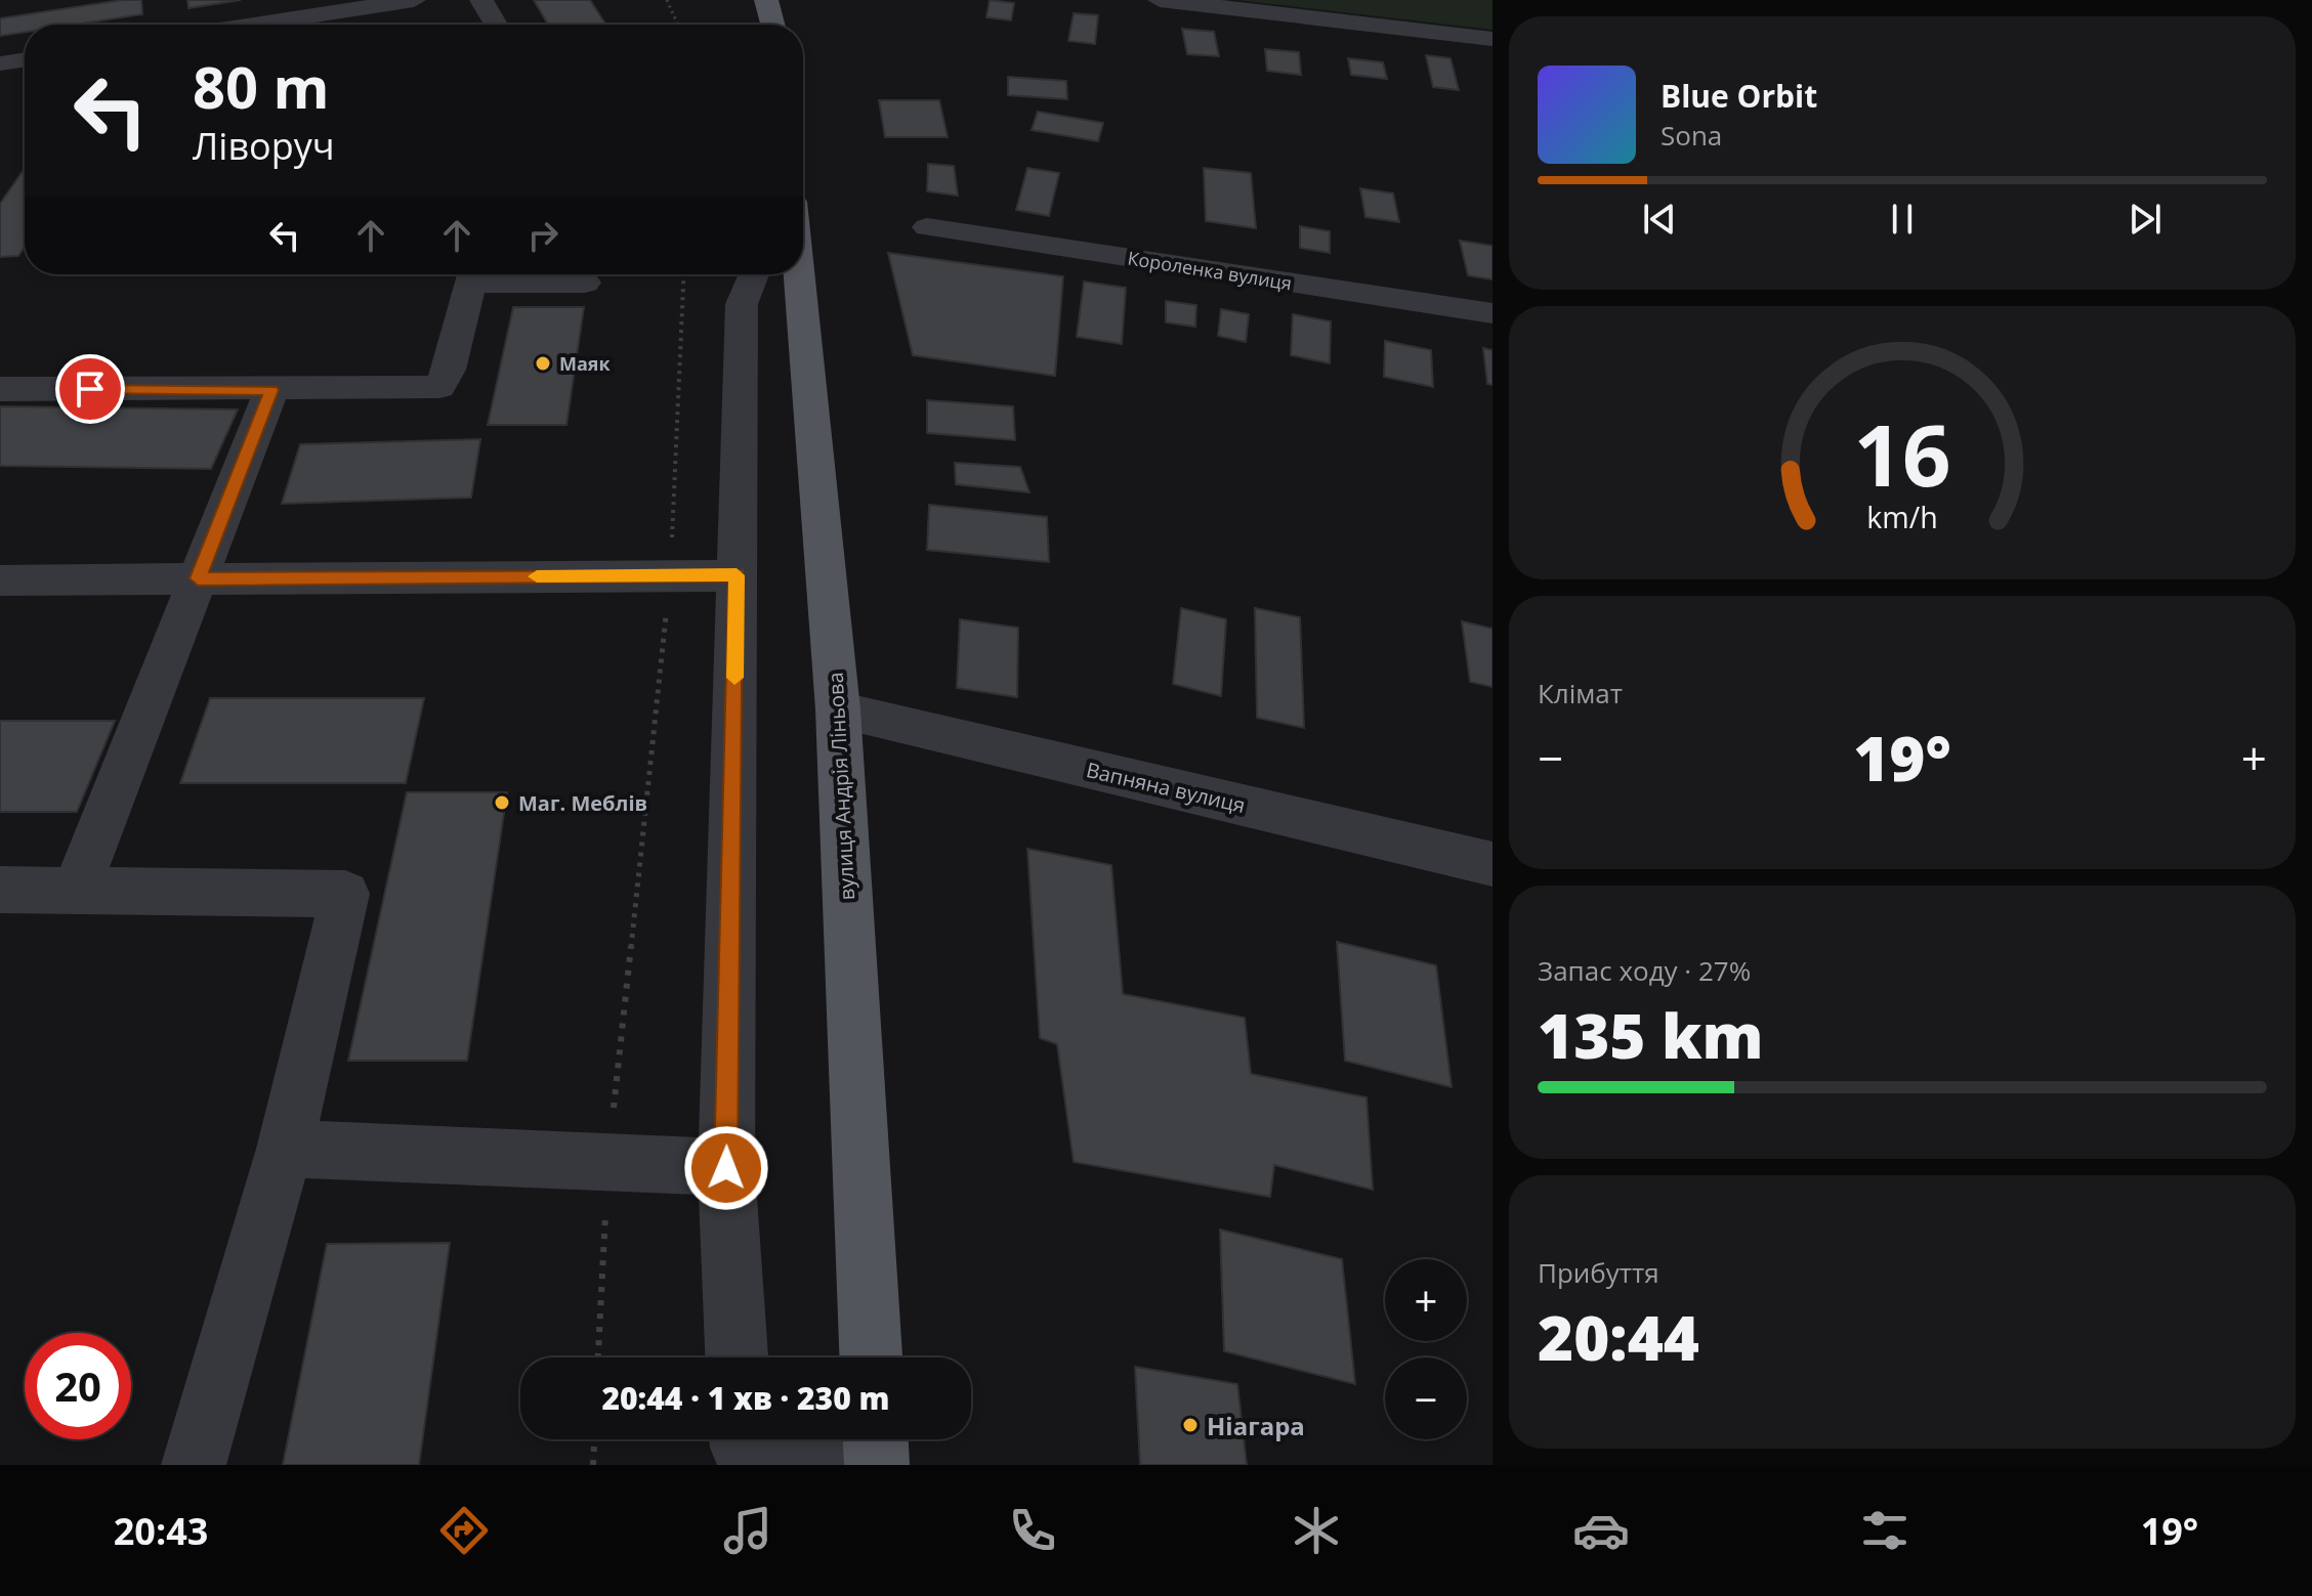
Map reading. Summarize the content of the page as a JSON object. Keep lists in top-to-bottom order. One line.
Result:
{"streets":{"main road":["вулиця Андрія Ліньова"],"street":["Короленка вулиця","Вапняна вулиця"]},"crossings":[["вулиця Андрія Ліньова","Вапняна вулиця"]],"places":["Маяк","Маг. Меблів","Ніагара"],"page":{"turn":["80 m","Ліворуч"],"song":["Blue Orbit","Sona"],"tile":["Клімат",["Запас ходу · 27%","135 km"],["Прибуття","20:44"]],"heat":["−","19°","+"],"map_buttons":["+","−"],"limit":"20","trip":"20:44 · 1 хв · 230 m","tabs":["20:43","19°"],"gauge":["16","km/h"]}}
